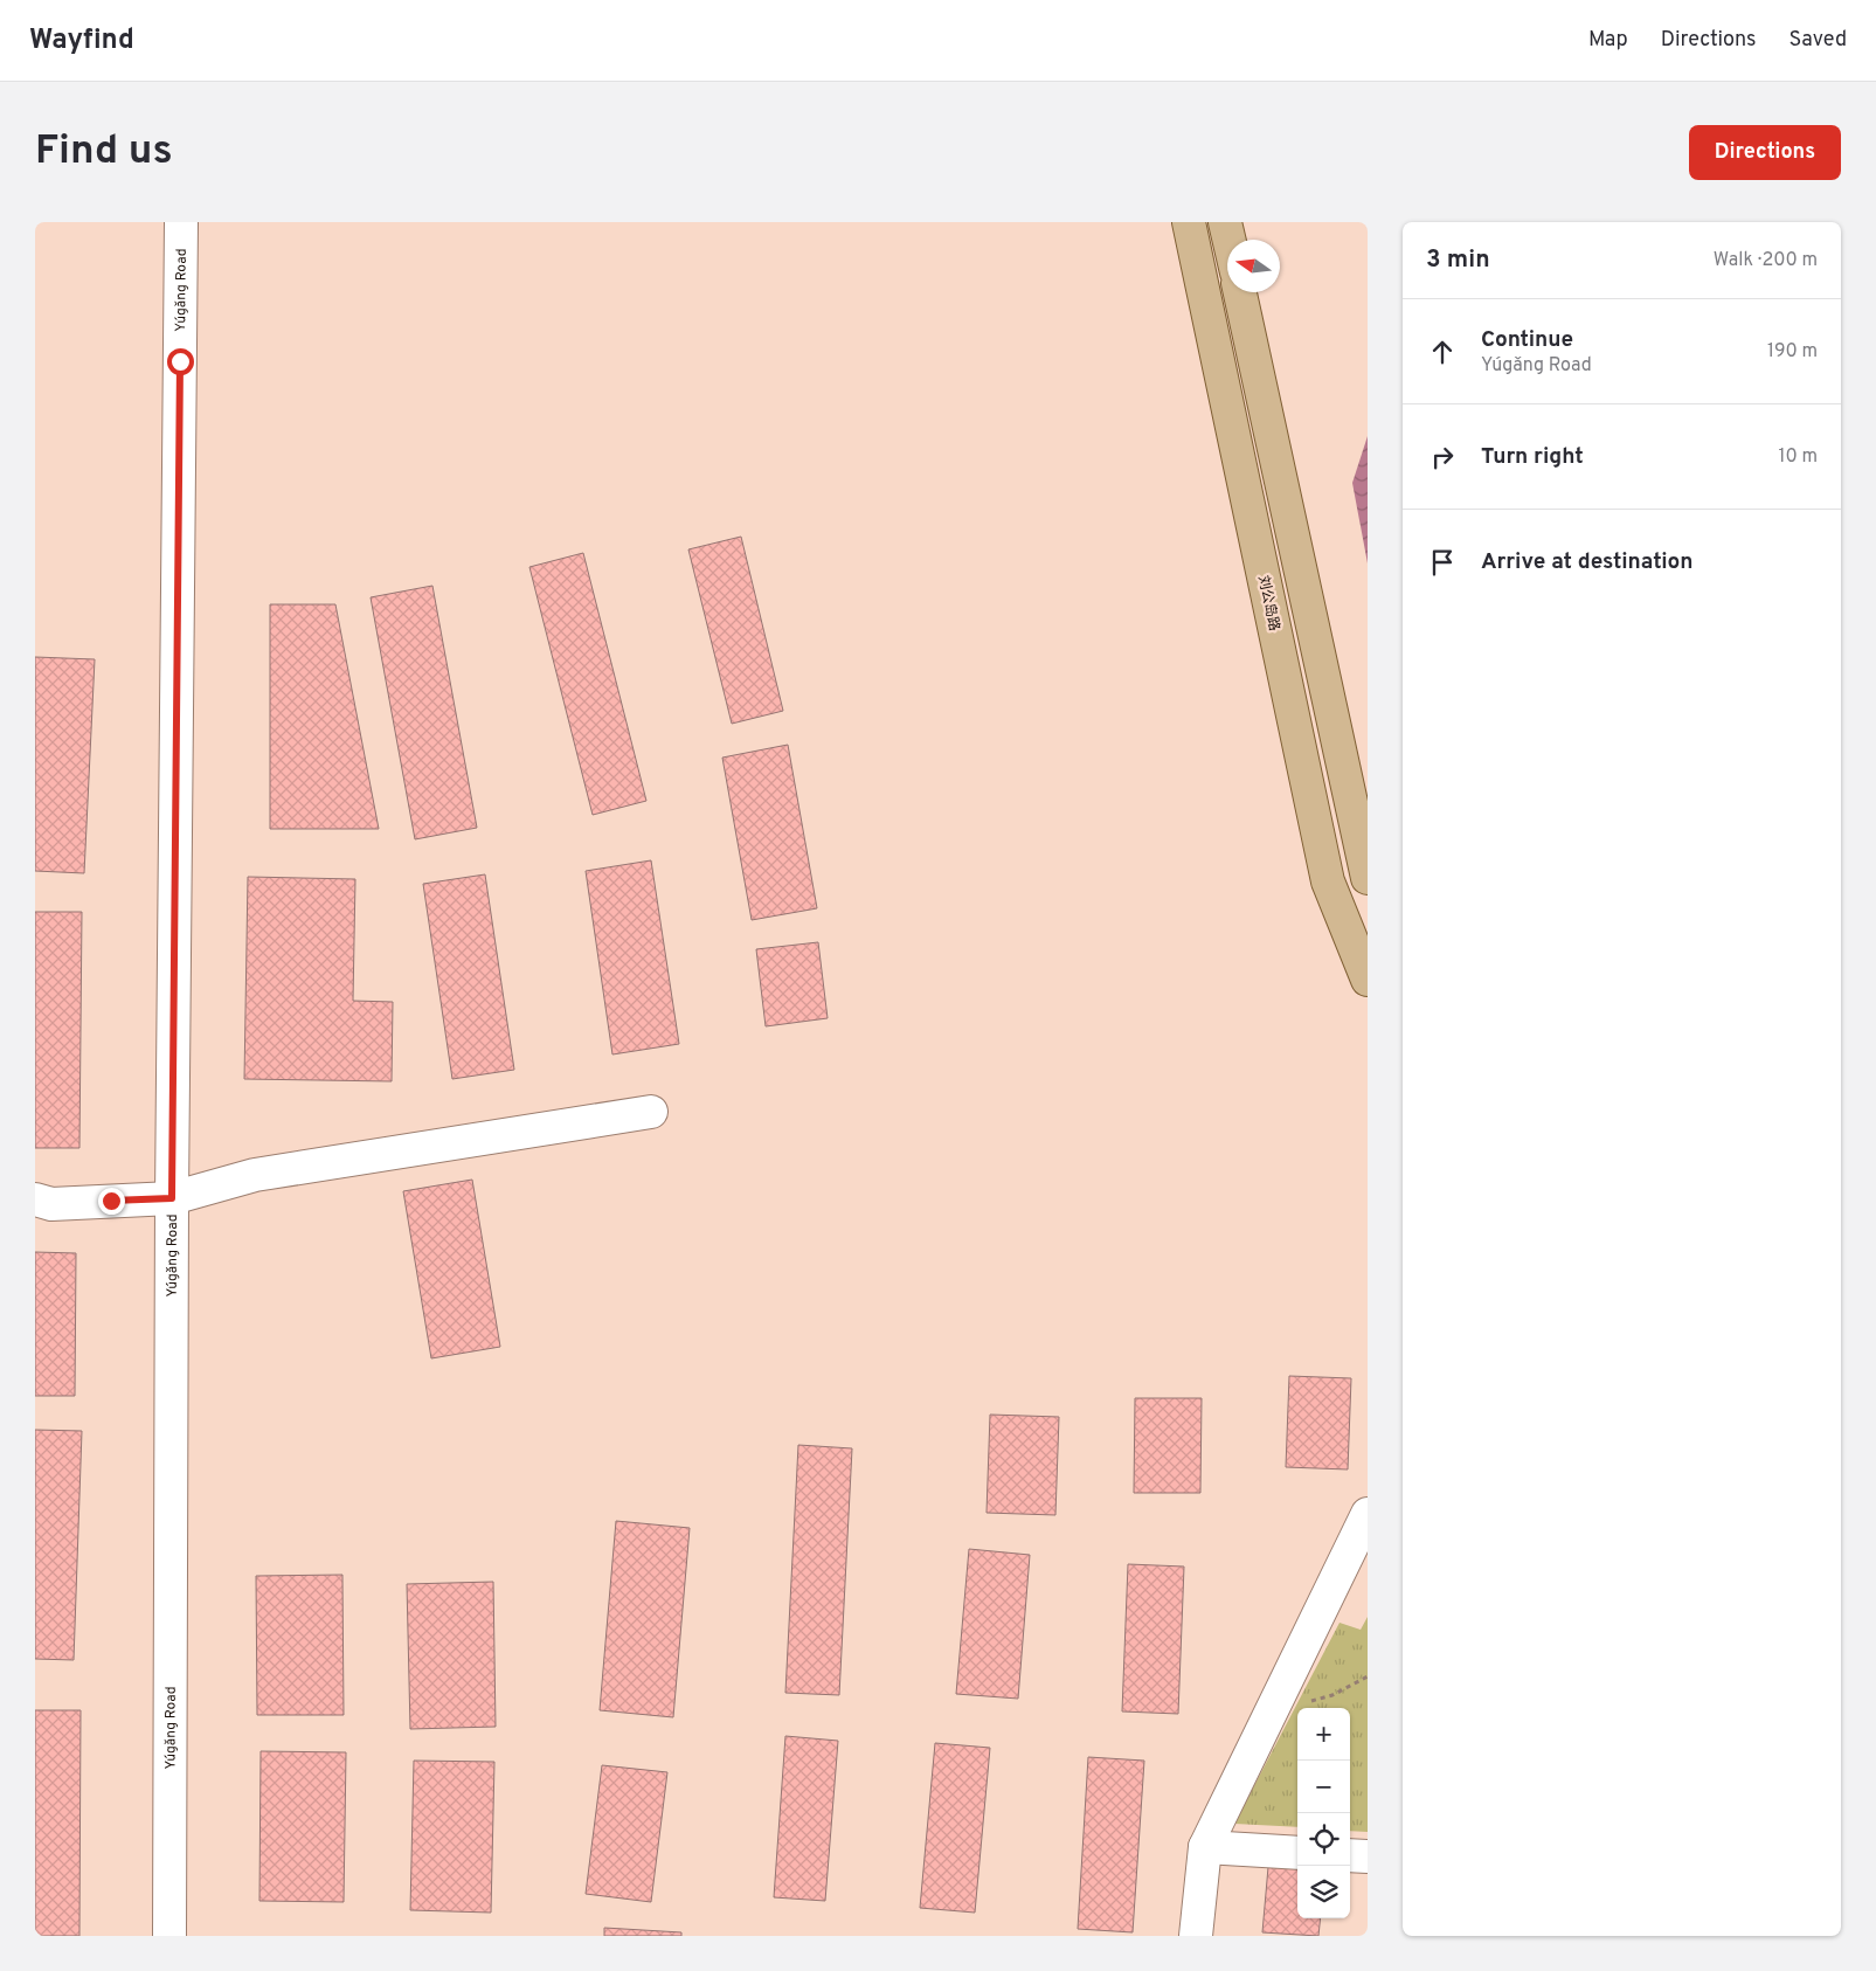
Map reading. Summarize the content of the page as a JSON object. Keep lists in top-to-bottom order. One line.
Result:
{"streets":{"main road":["刘公岛路"],"street":["Yúgǎng Road"]},"north":"left","page":{"header":"Wayfind","nav":["Map","Directions","Saved"],"buttons":"Directions","title":"Find us","heading":["3 min","Walk · 200 m"],"list":[["Continue","Yúgǎng Road","190 m"],["Turn right","10 m"],"Arrive at destination"],"map_buttons":["+","−"]}}
